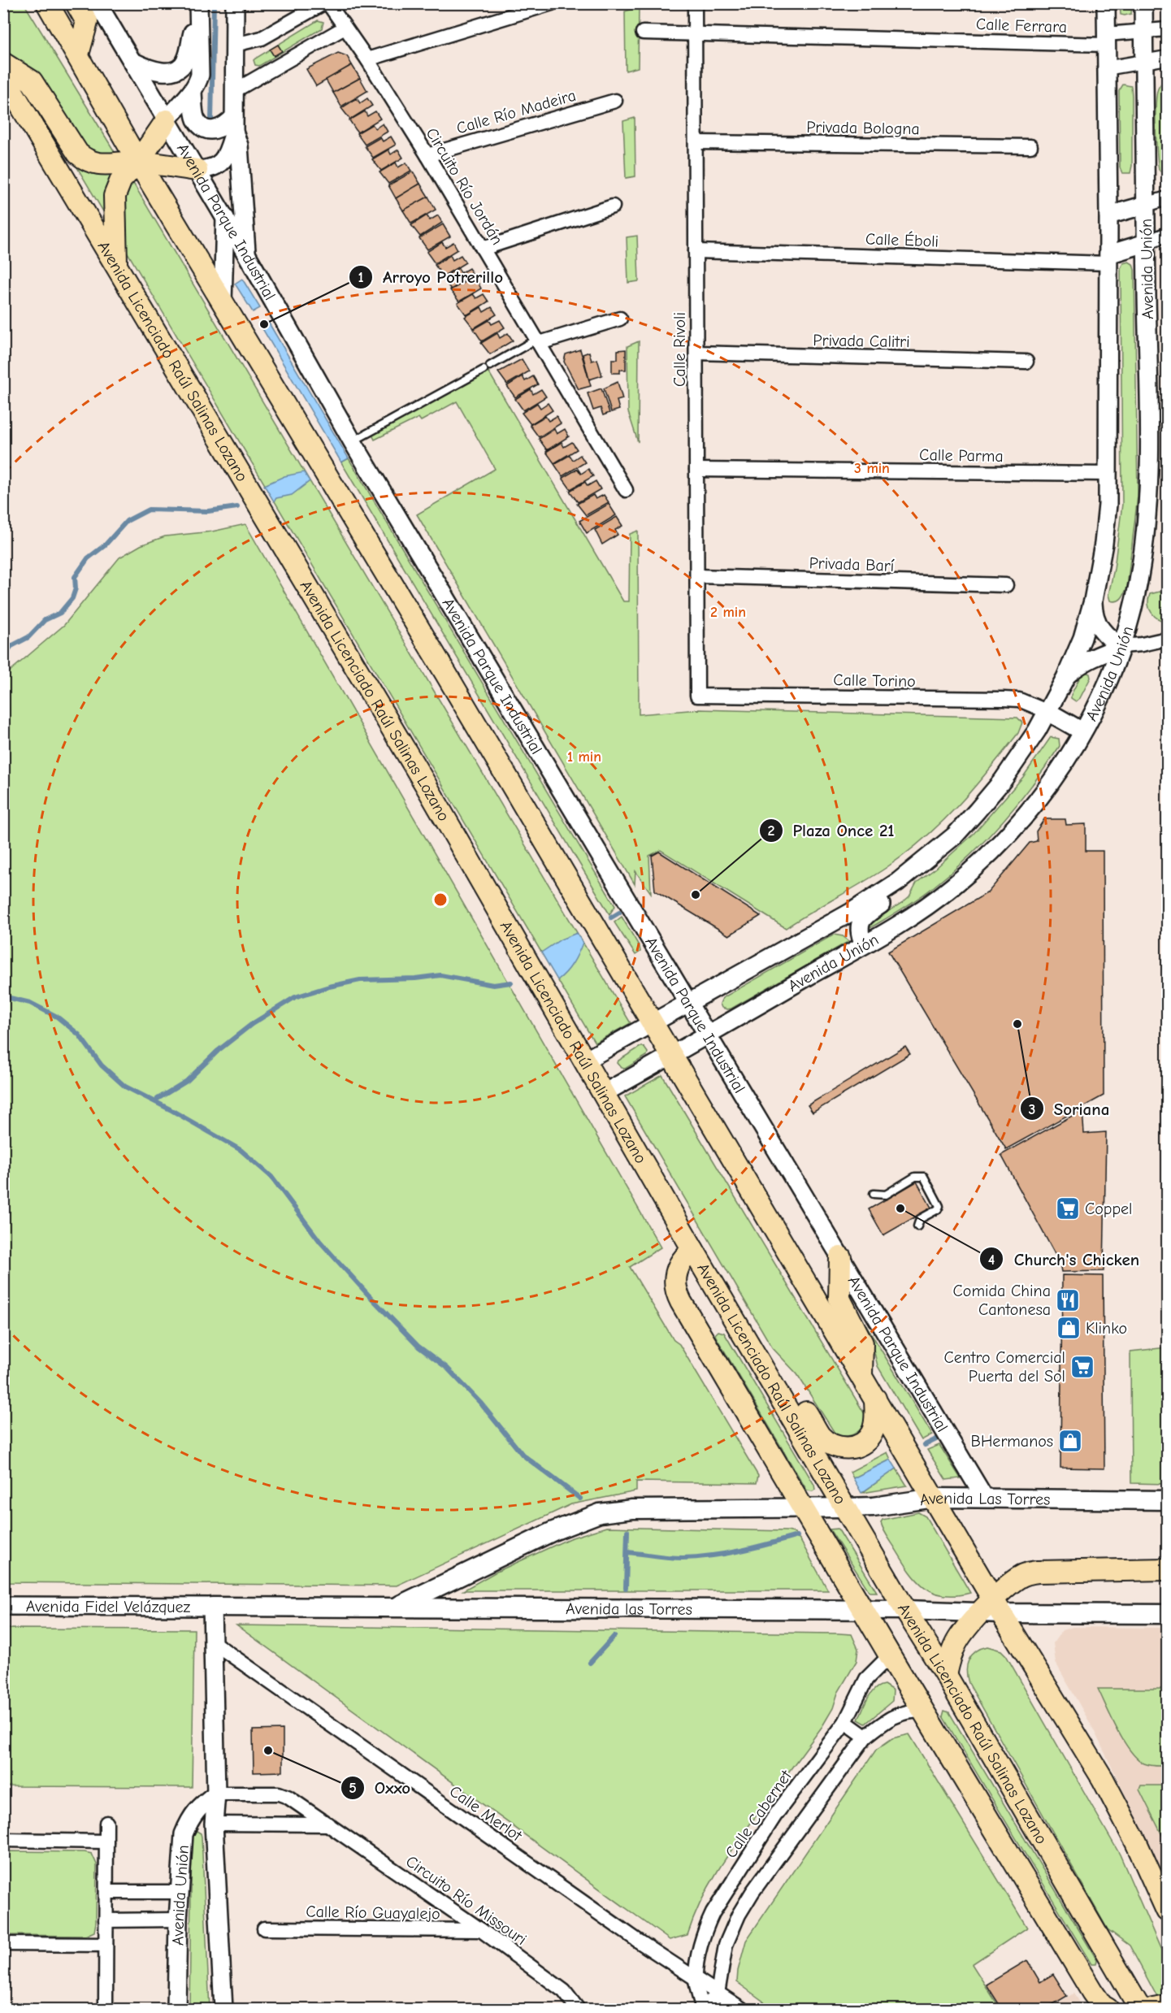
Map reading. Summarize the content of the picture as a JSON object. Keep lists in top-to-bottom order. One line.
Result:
{"streets":{"main road":["Avenida Licenciado Raúl Salinas Lozano","Avenida Las Torres","Avenida las Torres"],"street":["Calle Ferrara","Calle Río Madeira","Privada Bologna","Circuito Río Jordán","Avenida Parque Industrial","Calle Éboli","Avenida Unión","Privada Calitri","Calle Rivoli","Calle Parma","Privada Barí","Calle Torino","Avenida Fidel Velázquez","Calle Merlot","Calle Cabernet","Circuito Río Missouri","Calle Río Guayalejo"]},"crossings":[["Calle Ferrara","Avenida Unión"],["Calle Ferrara","Calle Rivoli"],["Calle Río Madeira","Circuito Río Jordán"],["Privada Bologna","Calle Rivoli"],["Avenida Parque Industrial","Avenida Unión"],["Avenida Parque Industrial","Avenida Las Torres"],["Calle Éboli","Calle Rivoli"],["Avenida Unión","Avenida Licenciado Raúl Salinas Lozano"],["Avenida Unión","Avenida Fidel Velázquez"],["Avenida Unión","Avenida las Torres"],["Avenida Unión","Calle Merlot"],["Avenida Unión","Circuito Río Missouri"],["Privada Calitri","Calle Rivoli"],["Calle Rivoli","Calle Parma"],["Calle Rivoli","Privada Barí"],["Calle Rivoli","Calle Torino"],["Avenida Licenciado Raúl Salinas Lozano","Avenida Las Torres"],["Avenida Las Torres","Avenida las Torres"],["Avenida Fidel Velázquez","Avenida las Torres"],["Calle Merlot","Calle Cabernet"],["Circuito Río Missouri","Calle Río Guayalejo"]],"places":{"other":["Arroyo Potrerillo","Plaza Once 21","Soriana","Church's Chicken","Oxxo"],"supermarket":["Coppel","Centro Comercial Puerta del Sol"],"restaurant":["Comida China Cantonesa"],"shop":["Klinko","BHermanos"]},"rings":["3 min","2 min","1 min"]}
